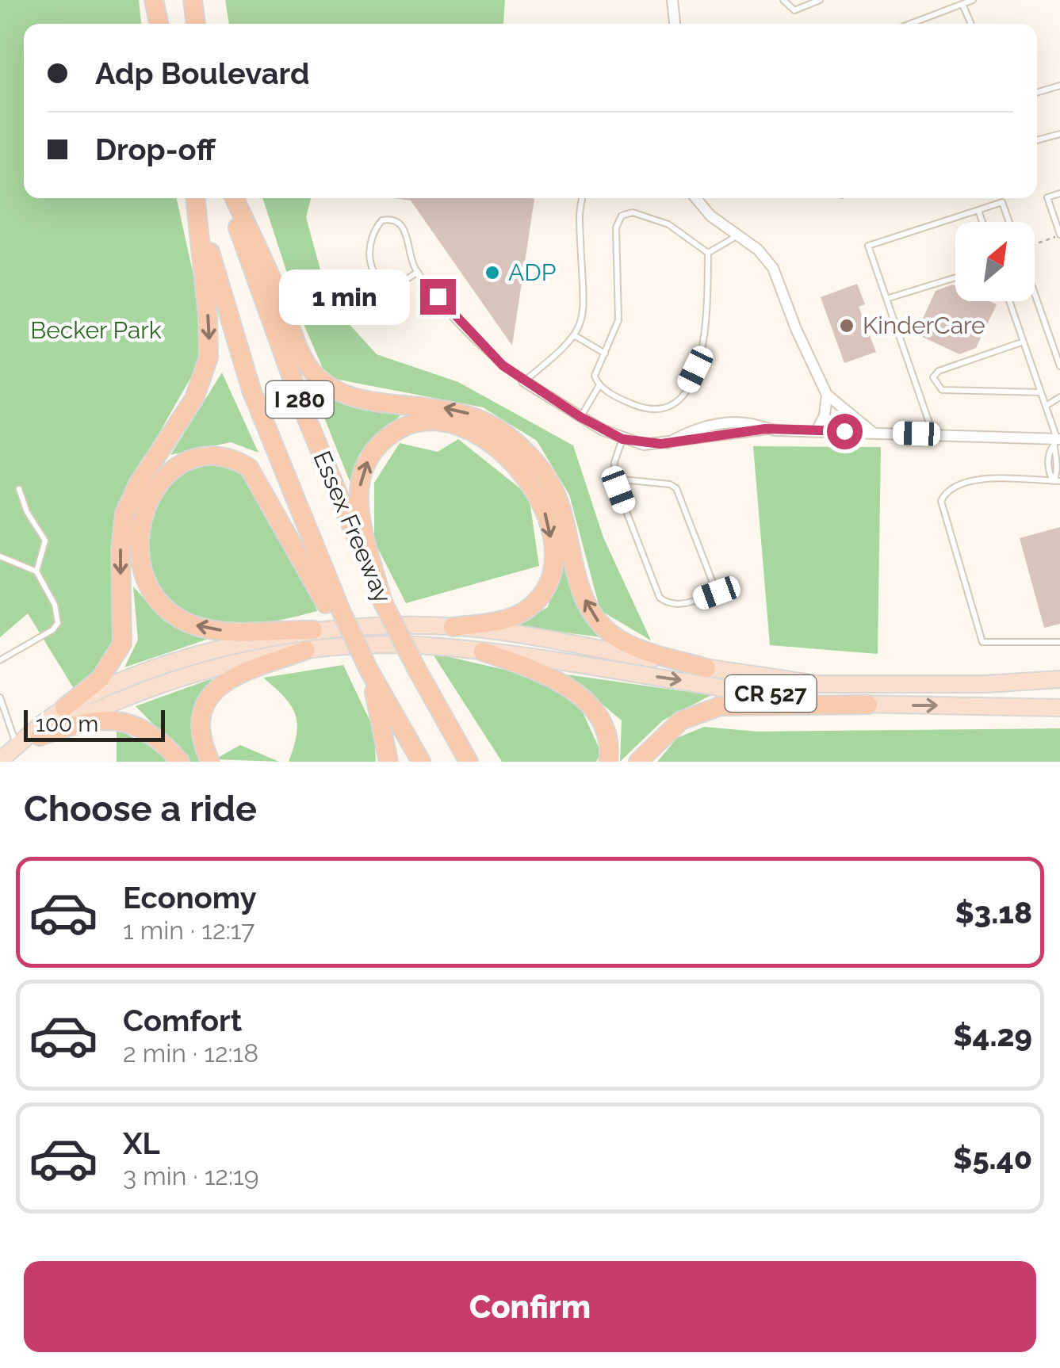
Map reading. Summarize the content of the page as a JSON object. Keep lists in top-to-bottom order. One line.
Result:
{"streets":{"highway":["I 280","Essex Freeway"],"main road":["CR 527"]},"parks":["Becker Park"],"places":["ADP","KinderCare"],"scale_bar":"100 m","north":"top right","page":{"banner":["Adp Boulevard","Drop-off"],"bubble":"1 min","scale":"100 m","heading":"Choose a ride","list":[{"name":"Economy","note":"1 min · 12:17","value":"$3.18"},{"name":"Comfort","note":"2 min · 12:18","value":"$4.29"},{"name":"XL","note":"3 min · 12:19","value":"$5.40"}],"buttons":"Confirm"}}
